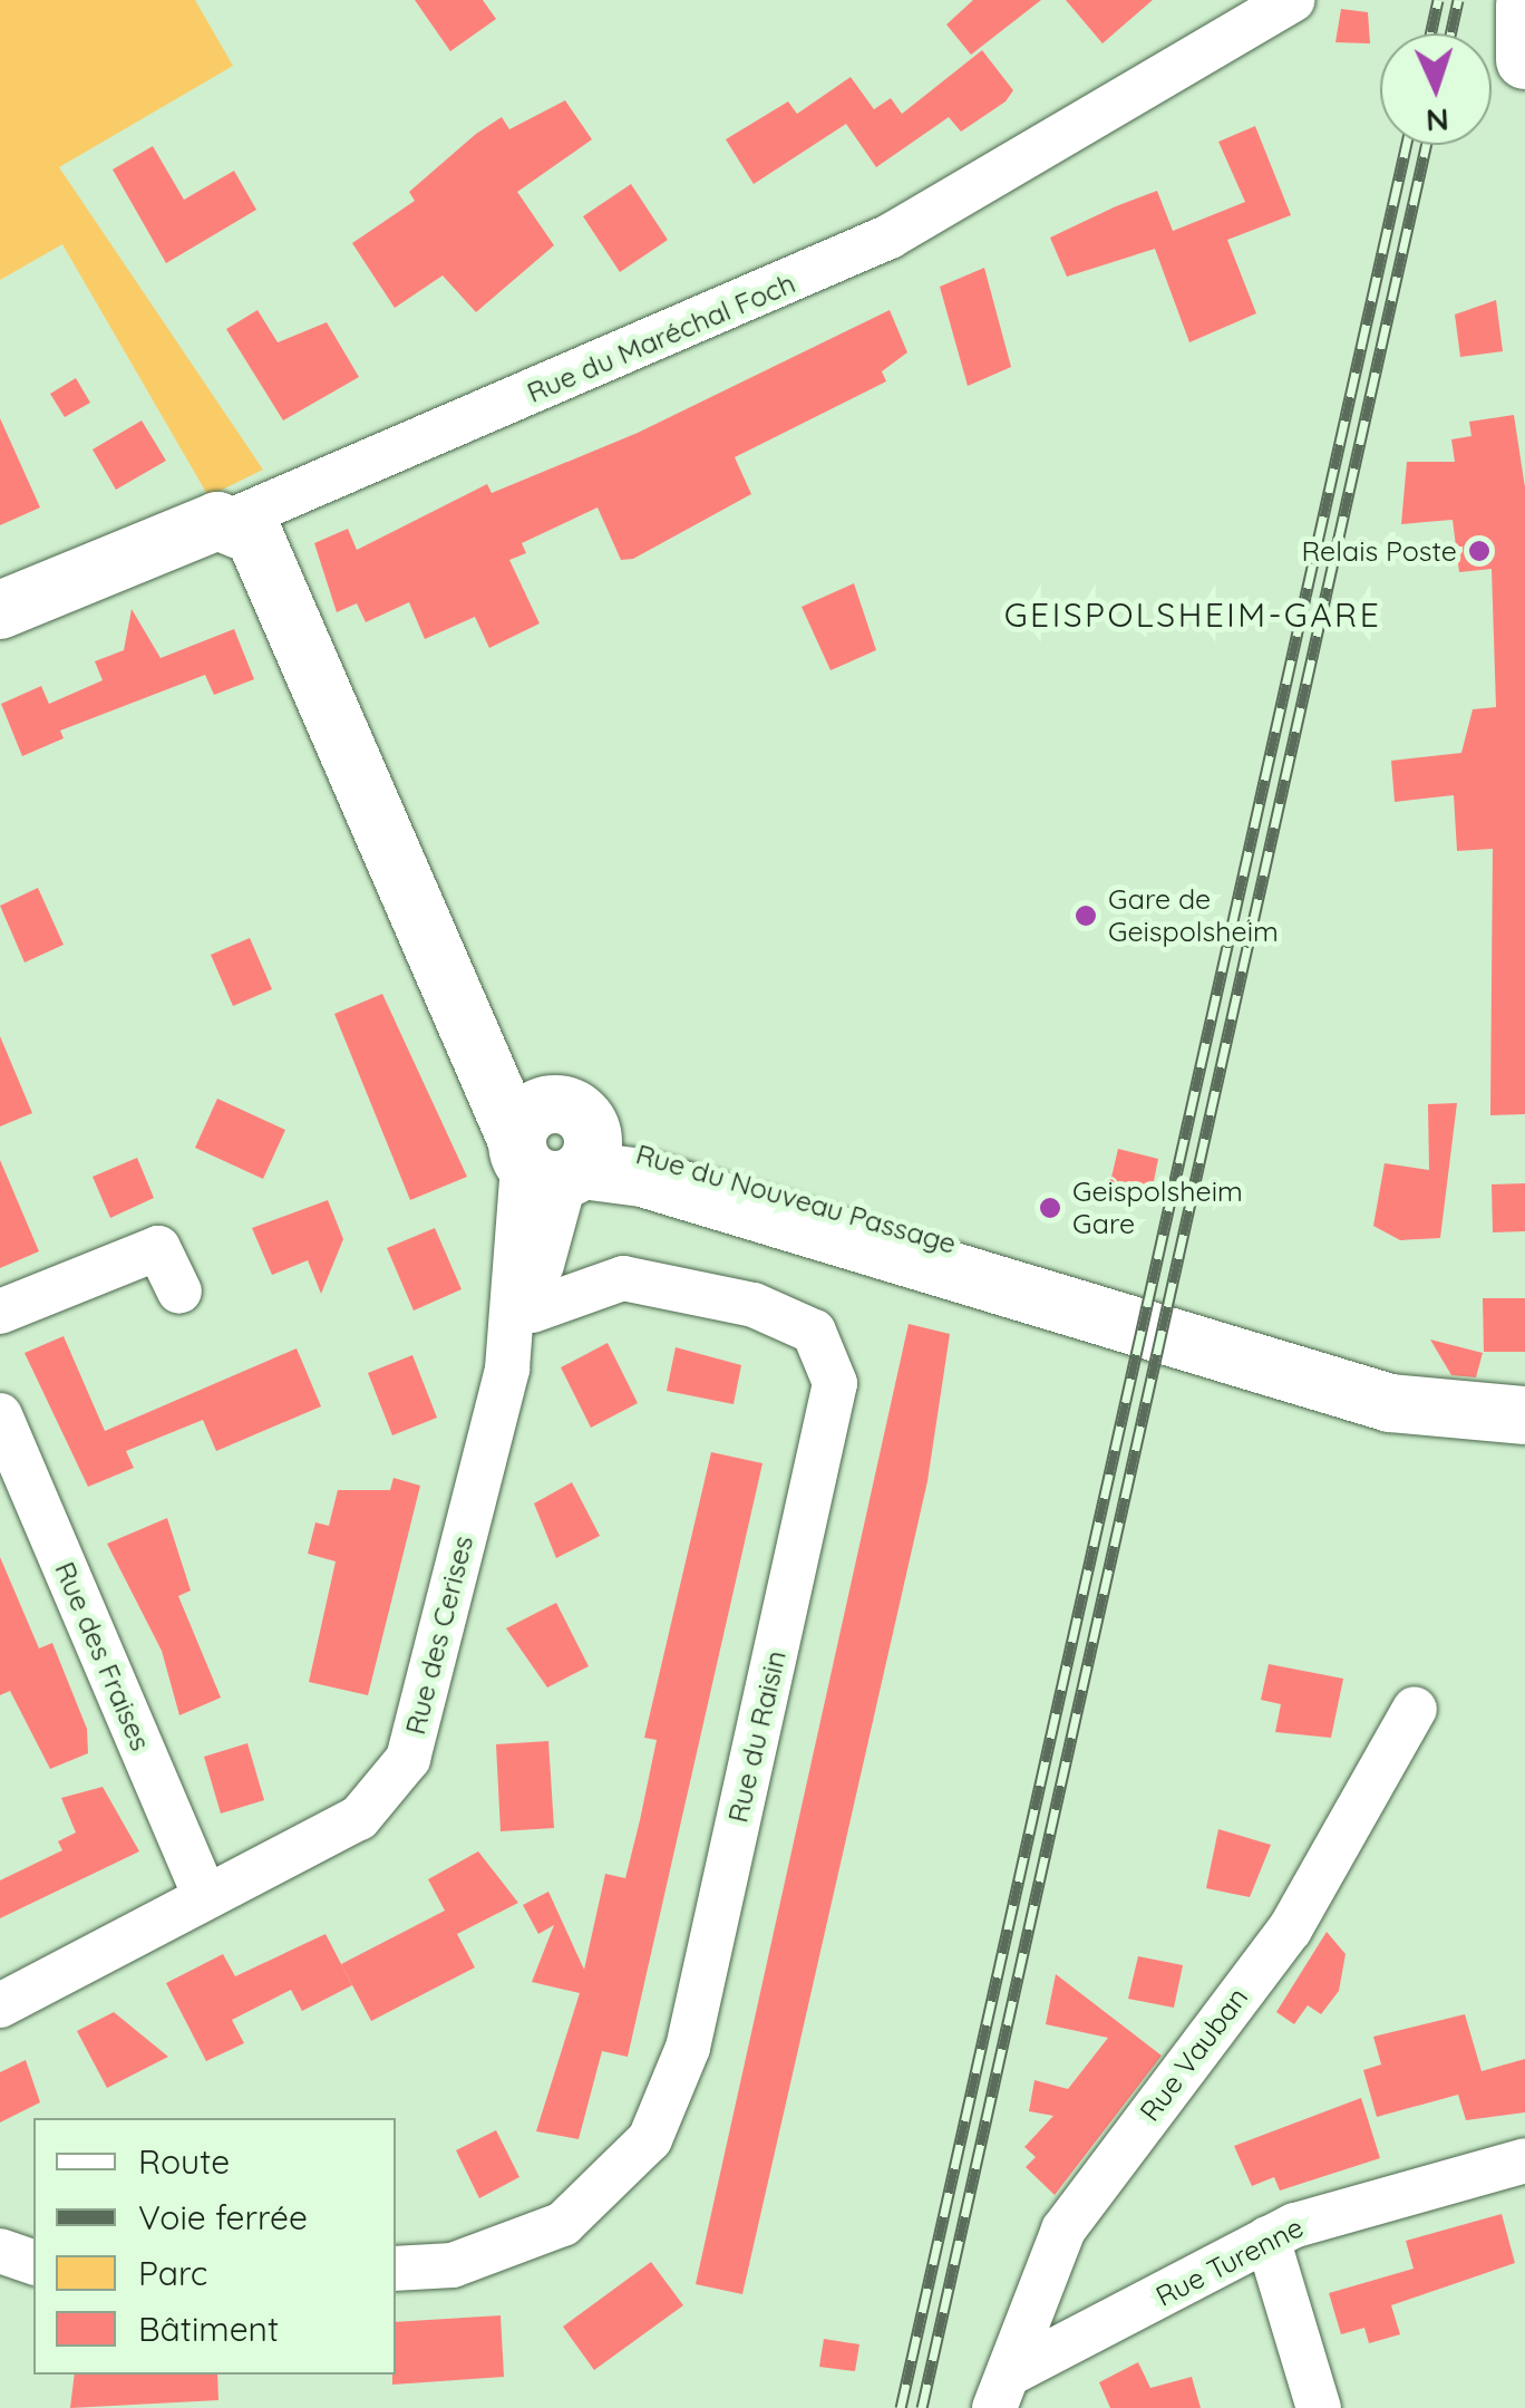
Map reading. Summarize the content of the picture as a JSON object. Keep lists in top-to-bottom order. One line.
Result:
{"streets":{"main road":["Rue du Maréchal Foch","Rue du Nouveau Passage"],"street":["Rue des Cerises","Rue des Fraises","Rue du Raisin","Rue Vauban","Rue Turenne"]},"crossings":[["Rue du Nouveau Passage","Rue des Cerises"],["Rue des Cerises","Rue des Fraises"],["Rue des Cerises","Rue du Raisin"],["Rue Vauban","Rue Turenne"]],"districts":["GEISPOLSHEIM-GARE"],"places":["Relais Poste","Gare de Geispolsheim","Geispolsheim Gare"],"legend":["Route","Voie ferrée","Parc","Bâtiment"],"north":"bottom"}
